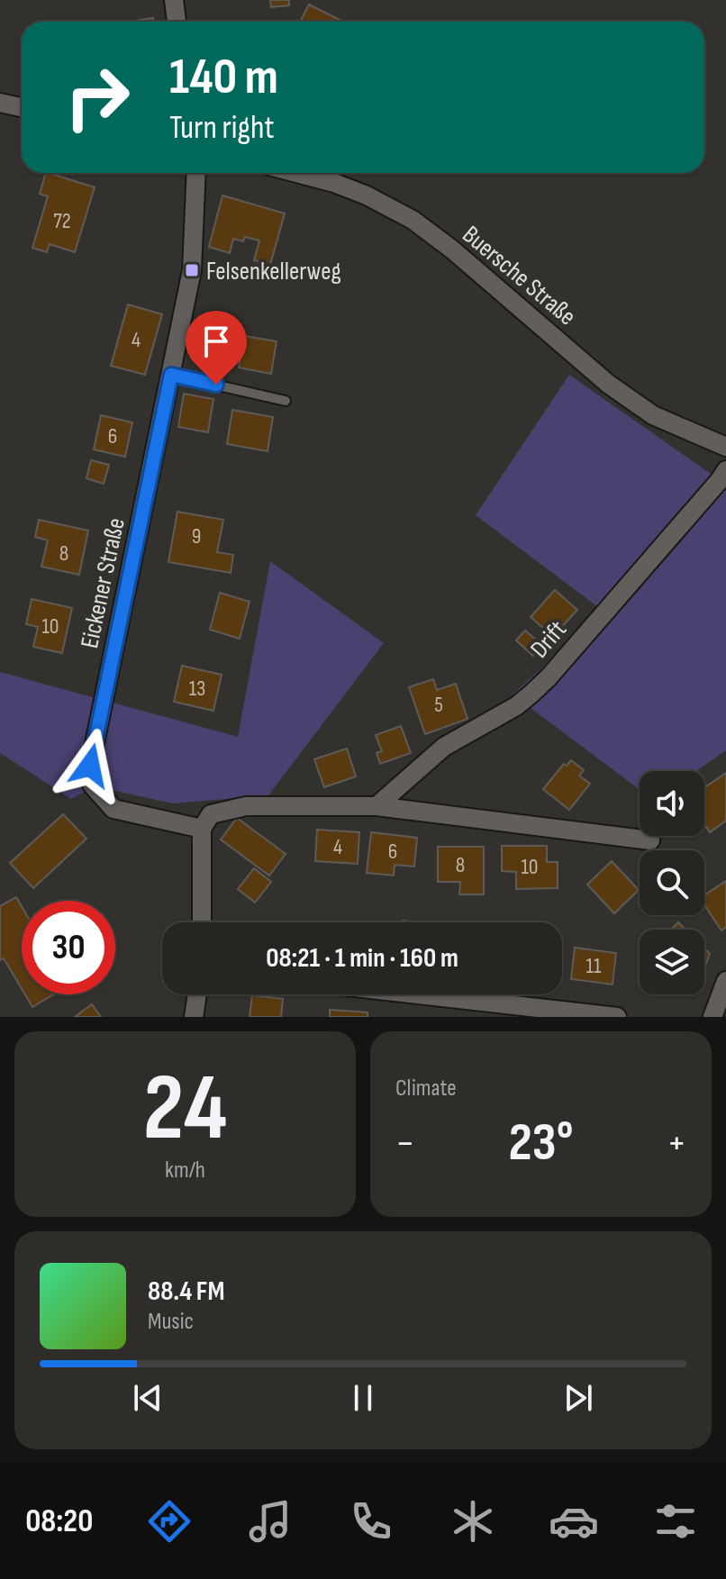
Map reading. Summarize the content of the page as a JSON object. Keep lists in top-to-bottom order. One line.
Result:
{"streets":{"street":["Buersche Straße","Eickener Straße","Drift"]},"places":{"transit":["Felsenkellerweg"]},"house_numbers":["72","4","6","9","8","10","13","5","4","6","8","10","11"],"page":{"turn":["140 m","Turn right"],"limit":"30","trip":"08:21 · 1 min · 160 m","tile":[["24","km/h"],"Climate"],"heat":["−","23°","+"],"song":["88.4 FM","Music"],"tabs":"08:20"}}
